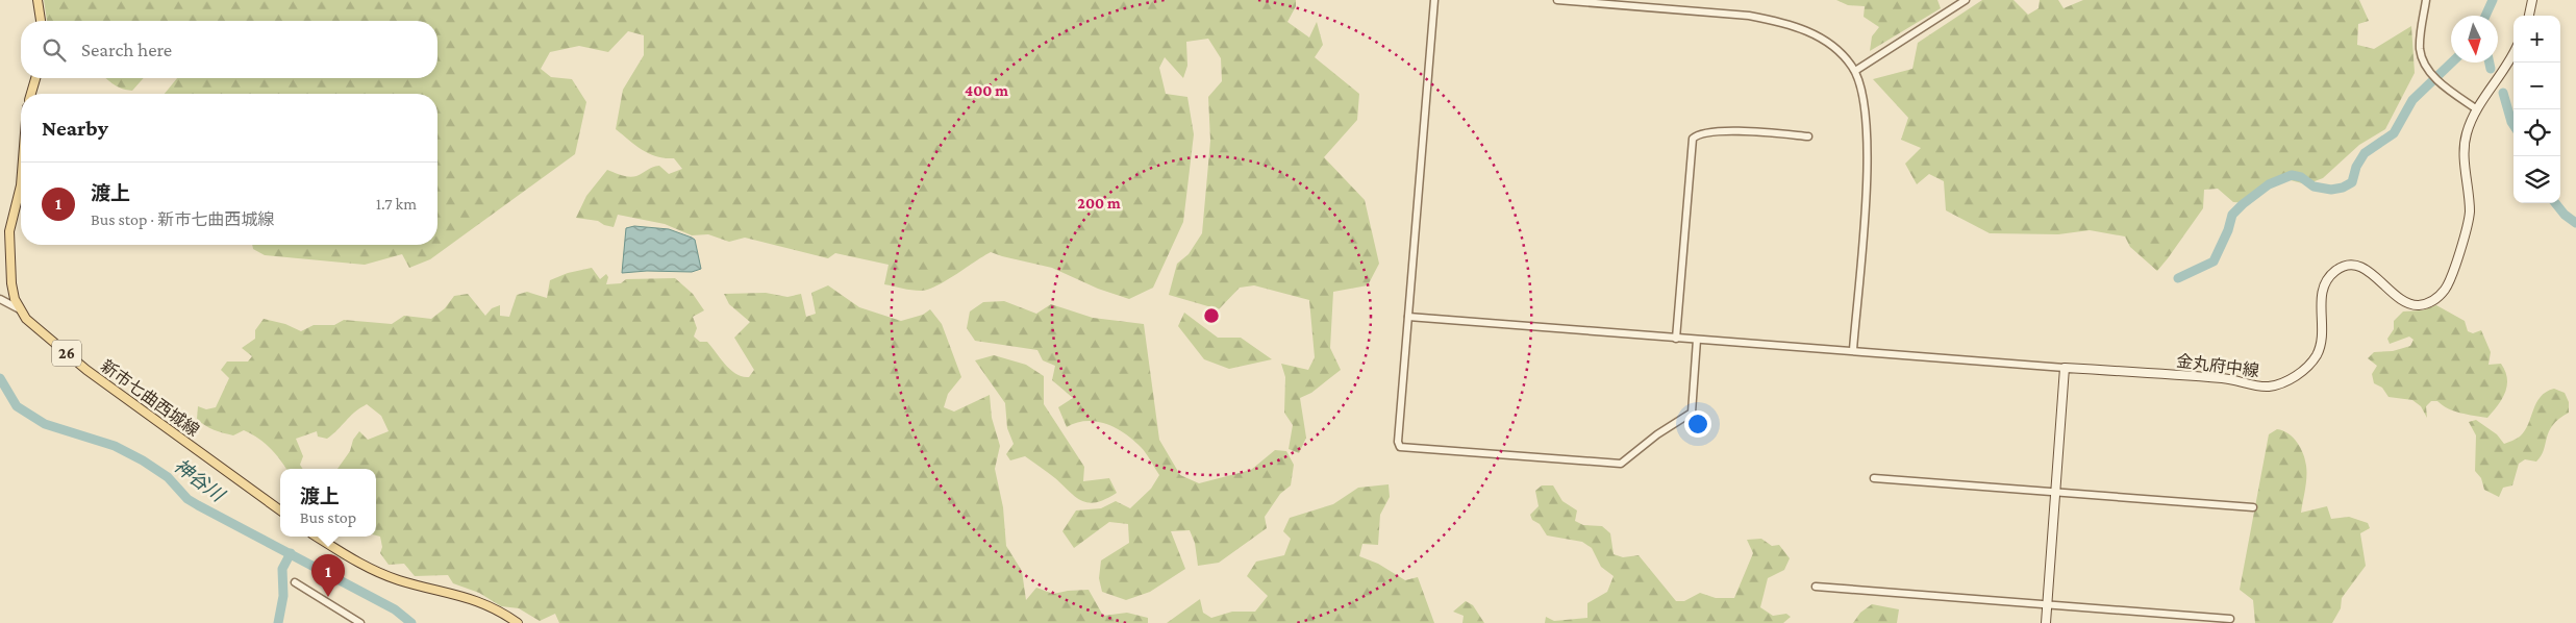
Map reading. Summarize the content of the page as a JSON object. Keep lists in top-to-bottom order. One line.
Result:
{"streets":{"main road":["26","金丸府中線","新市七曲西城線"]},"water":["神谷川"],"north":"bottom","page":{"map_buttons":["+","−"],"search":"Search here","heading":"Nearby","list":[{"mark":"1","name":"渡上","note":"Bus stop · 新市七曲西城線","value":"1.7 km"}],"popup":["渡上","Bus stop"],"pins":"1"},"rings":["400 m","200 m"]}
